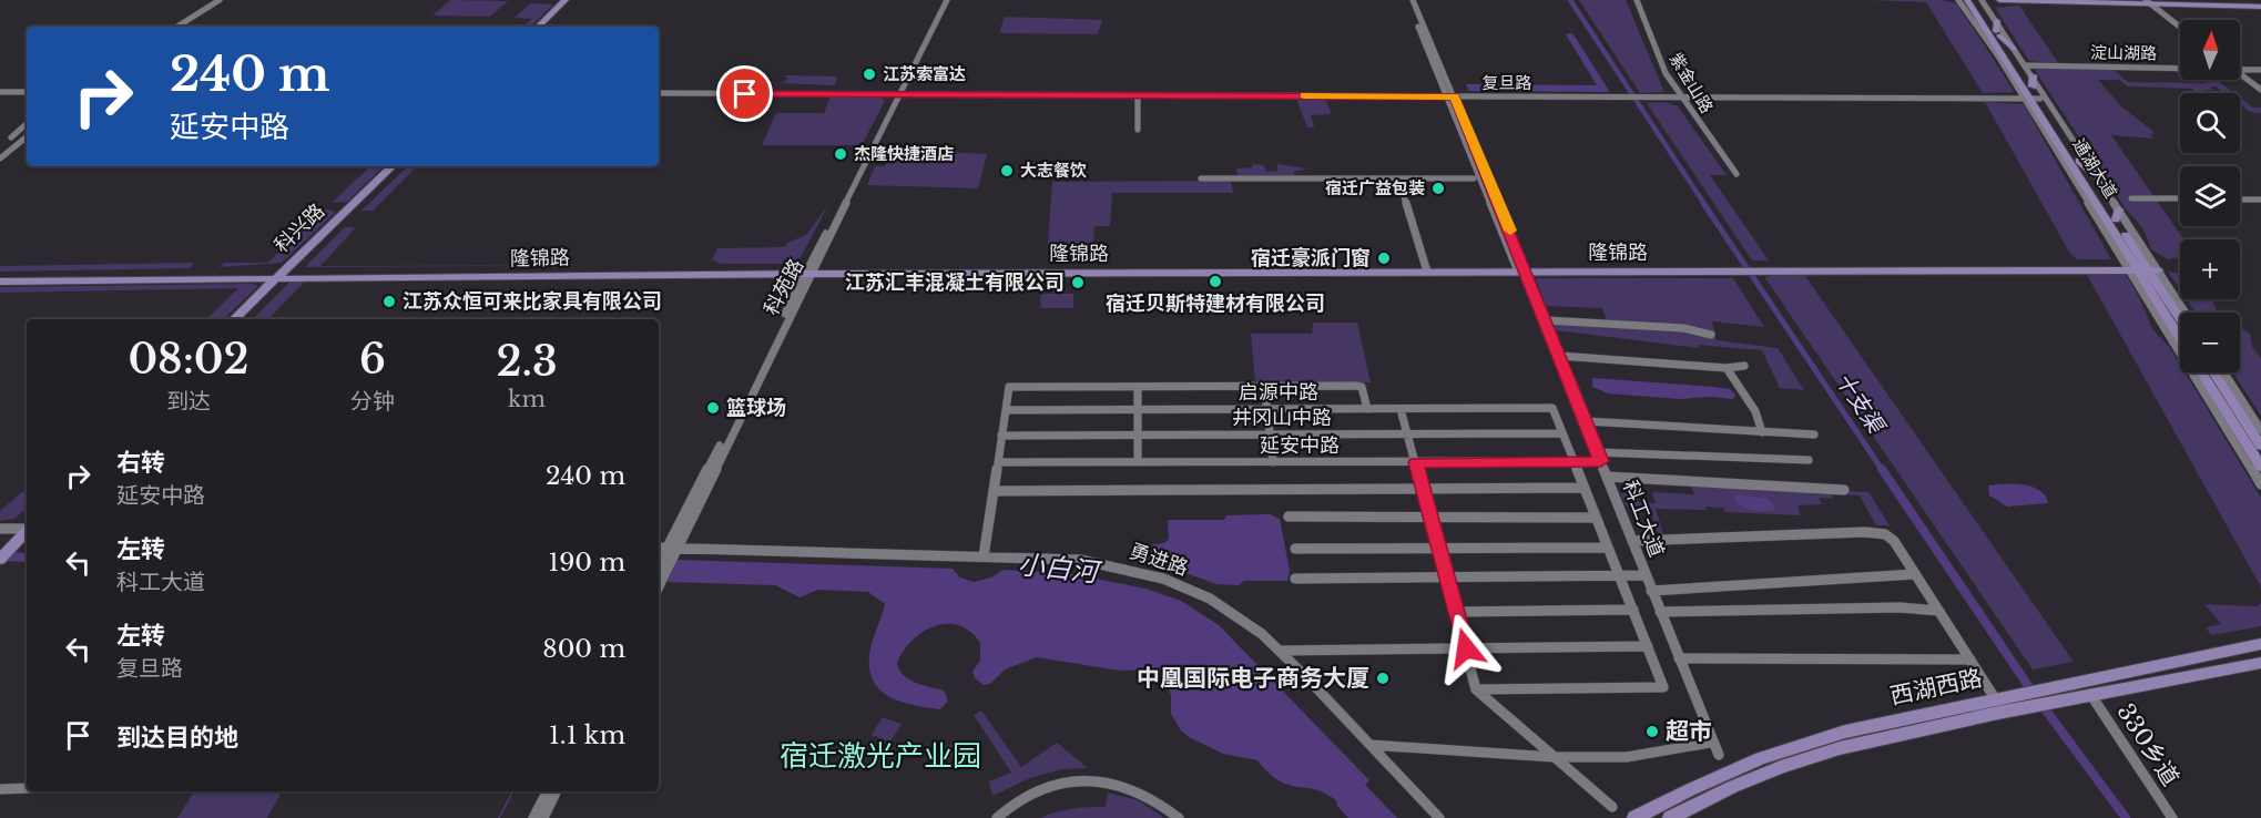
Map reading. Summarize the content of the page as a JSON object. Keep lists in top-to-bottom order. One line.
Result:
{"streets":{"main road":["通湖大道","科兴路","隆锦路","西湖西路"],"street":["淀山湖路","复旦路","紫金山路","科苑路","启源中路","井冈山中路","延安中路","科工大道","勇进路","330乡道"]},"crossings":[["复旦路","紫金山路"],["复旦路","通湖大道"],["复旦路","科苑路"],["复旦路","科工大道"],["通湖大道","隆锦路"],["科兴路","隆锦路"],["隆锦路","科苑路"],["隆锦路","科工大道"],["科苑路","勇进路"],["启源中路","井冈山中路"],["延安中路","科工大道"],["西湖西路","330乡道"]],"districts":["宿迁激光产业园"],"water":["十支渠","小白河"],"places":["江苏索富达","杰隆快捷酒店","大志餐饮","宿迁广益包装","宿迁豪派门窗","宿迁贝斯特建材有限公司","江苏汇丰混凝土有限公司","江苏众恒可来比家具有限公司","篮球场","中凰国际电子商务大厦","超市"],"north":"top","page":{"map_buttons":["+","−"],"turn":["240 m","延安中路"],"eta":["08:02","到达","6","分钟","2.3","km"],"list":[{"name":"右转","note":"延安中路","value":"240 m"},{"name":"左转","note":"科工大道","value":"190 m"},{"name":"左转","note":"复旦路","value":"800 m"},{"name":"到达目的地","value":"1.1 km"}]}}
